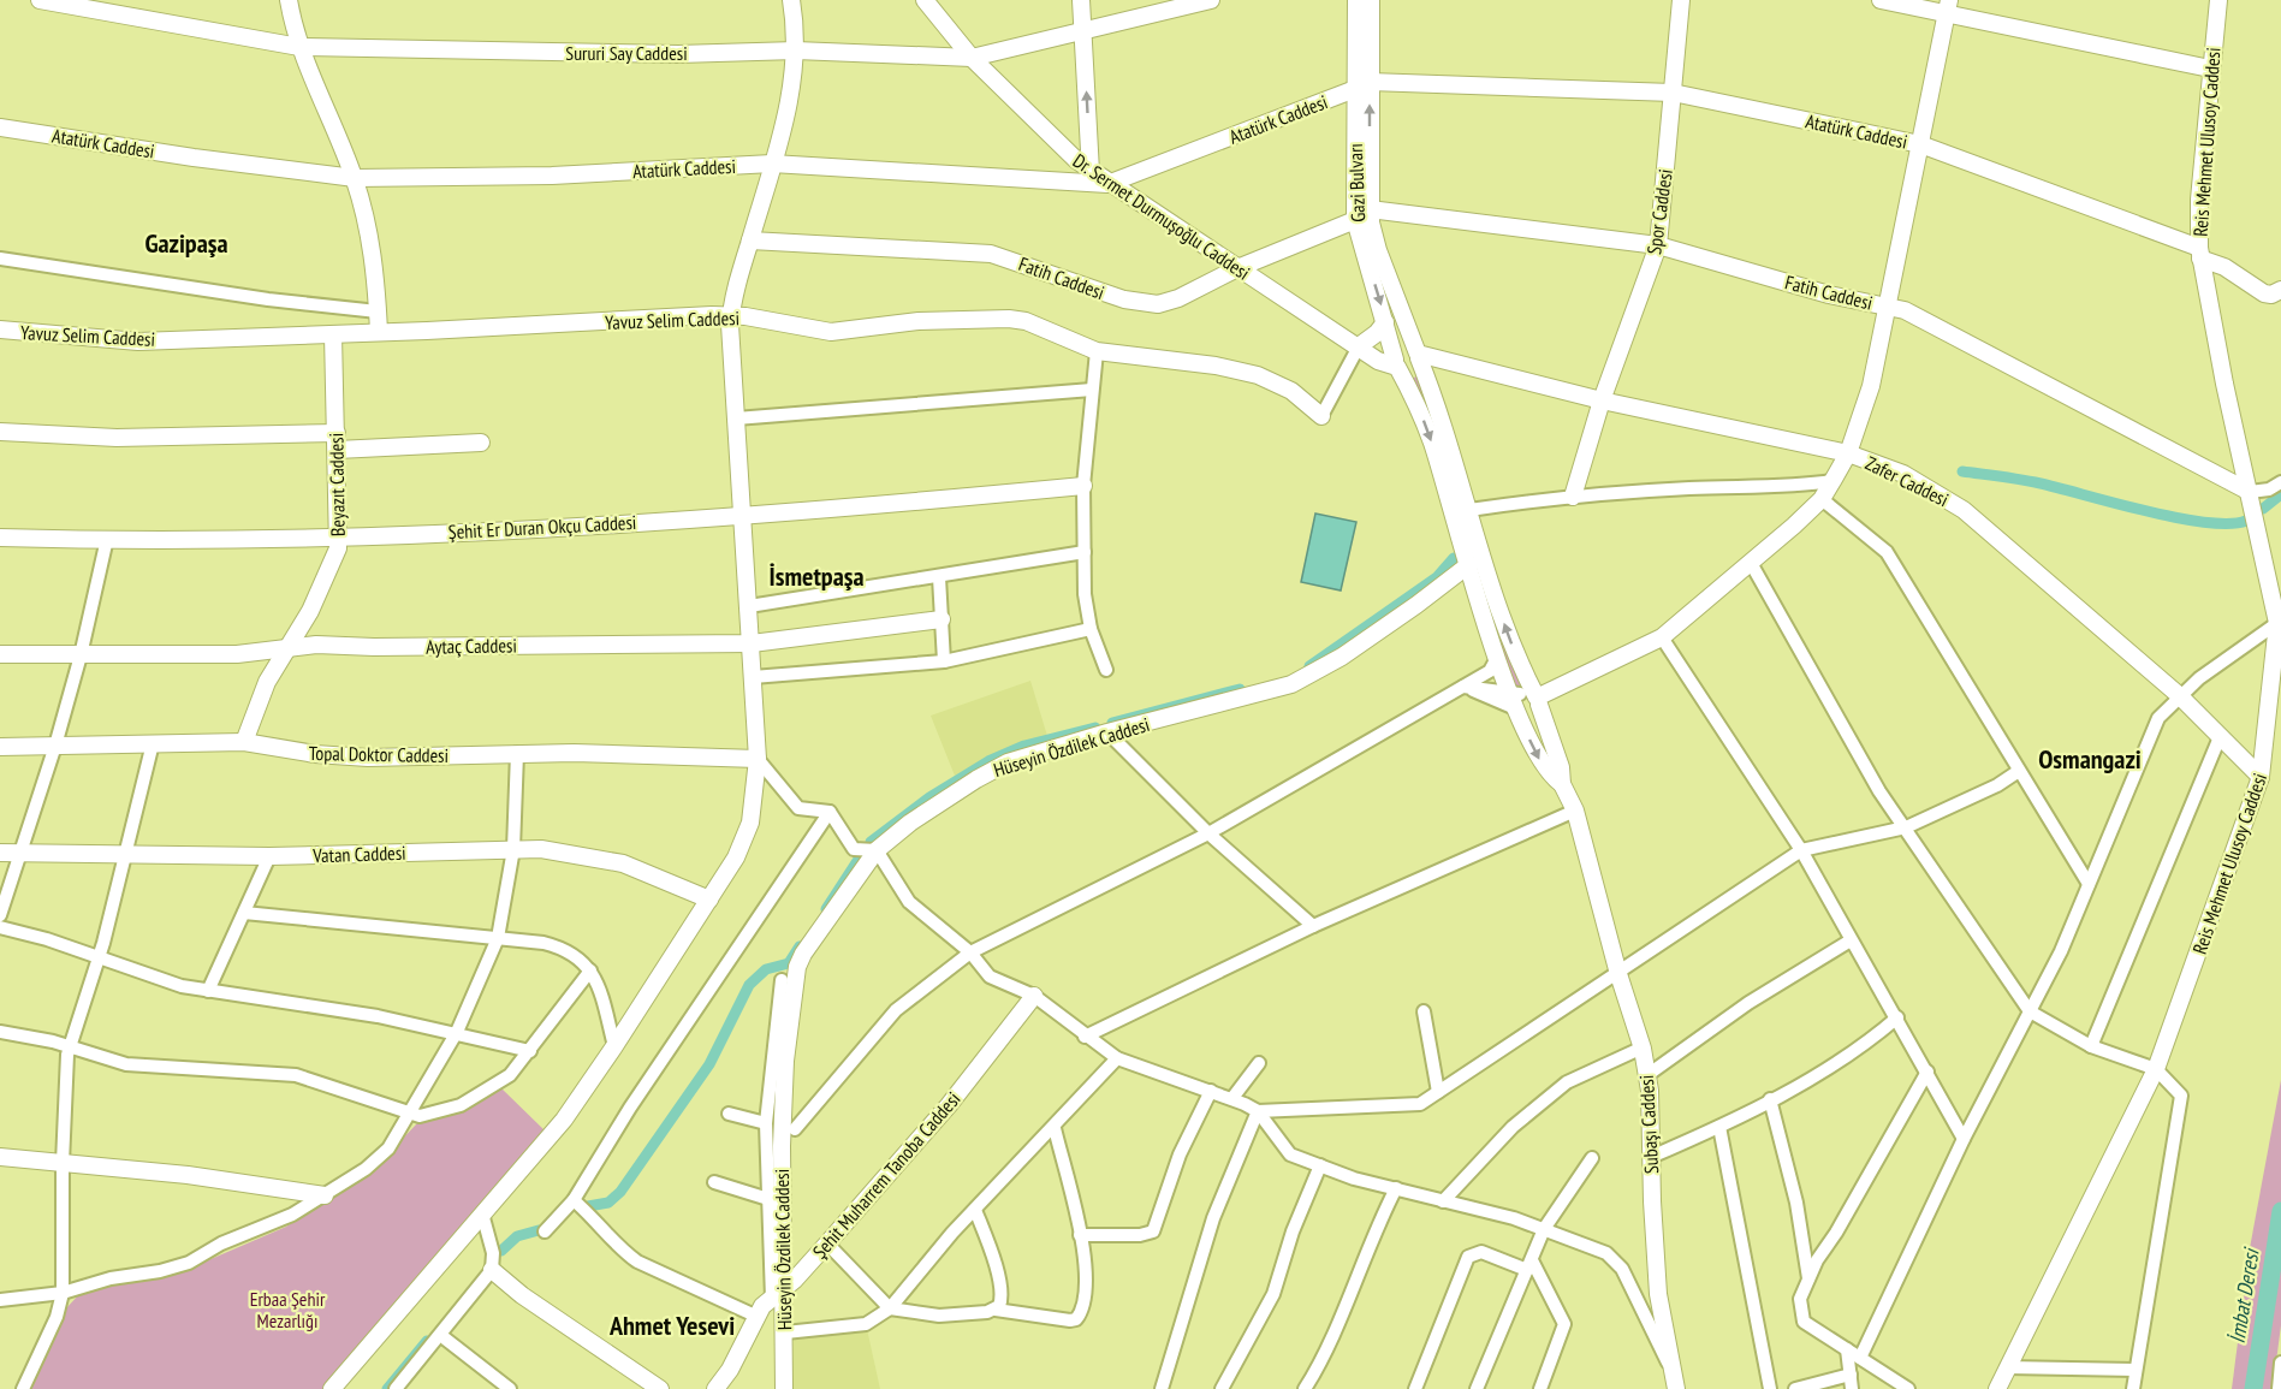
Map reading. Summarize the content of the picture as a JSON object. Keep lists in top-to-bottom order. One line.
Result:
{"streets":{"street":["Sururi Say Caddesi","Atatürk Caddesi","Reis Mehmet Ulusoy Caddesi","Gazi Bulvarı","Spor Caddesi","Dr. Sermet Durmuşoğlu Caddesi","Fatih Caddesi","Yavuz Selim Caddesi","Zafer Caddesi","Beyazıt Caddesi","Şehit Er Duran Okçu Caddesi","Aytaç Caddesi","Hüseyin Özdilek Caddesi","Topal Doktor Caddesi","Vatan Caddesi","Subaşı Caddesi","Şehit Muharrem Tanoba Caddesi"]},"crossings":[["Sururi Say Caddesi","Dr. Sermet Durmuşoğlu Caddesi"],["Atatürk Caddesi","Reis Mehmet Ulusoy Caddesi"],["Atatürk Caddesi","Gazi Bulvarı"],["Atatürk Caddesi","Spor Caddesi"],["Atatürk Caddesi","Dr. Sermet Durmuşoğlu Caddesi"],["Reis Mehmet Ulusoy Caddesi","Fatih Caddesi"],["Reis Mehmet Ulusoy Caddesi","Zafer Caddesi"],["Gazi Bulvarı","Dr. Sermet Durmuşoğlu Caddesi"],["Gazi Bulvarı","Fatih Caddesi"],["Gazi Bulvarı","Zafer Caddesi"],["Gazi Bulvarı","Hüseyin Özdilek Caddesi"],["Gazi Bulvarı","Subaşı Caddesi"],["Spor Caddesi","Fatih Caddesi"],["Spor Caddesi","Zafer Caddesi"],["Dr. Sermet Durmuşoğlu Caddesi","Fatih Caddesi"],["Dr. Sermet Durmuşoğlu Caddesi","Zafer Caddesi"],["Yavuz Selim Caddesi","Beyazıt Caddesi"],["Beyazıt Caddesi","Şehit Er Duran Okçu Caddesi"],["Beyazıt Caddesi","Aytaç Caddesi"],["Beyazıt Caddesi","Topal Doktor Caddesi"],["Hüseyin Özdilek Caddesi","Şehit Muharrem Tanoba Caddesi"]],"districts":["Gazipaşa","İsmetpaşa","Osmangazi","Ahmet Yesevi"],"water":["İmbat Deresi"],"parks":["Erbaa Şehir Mezarlığı"]}
